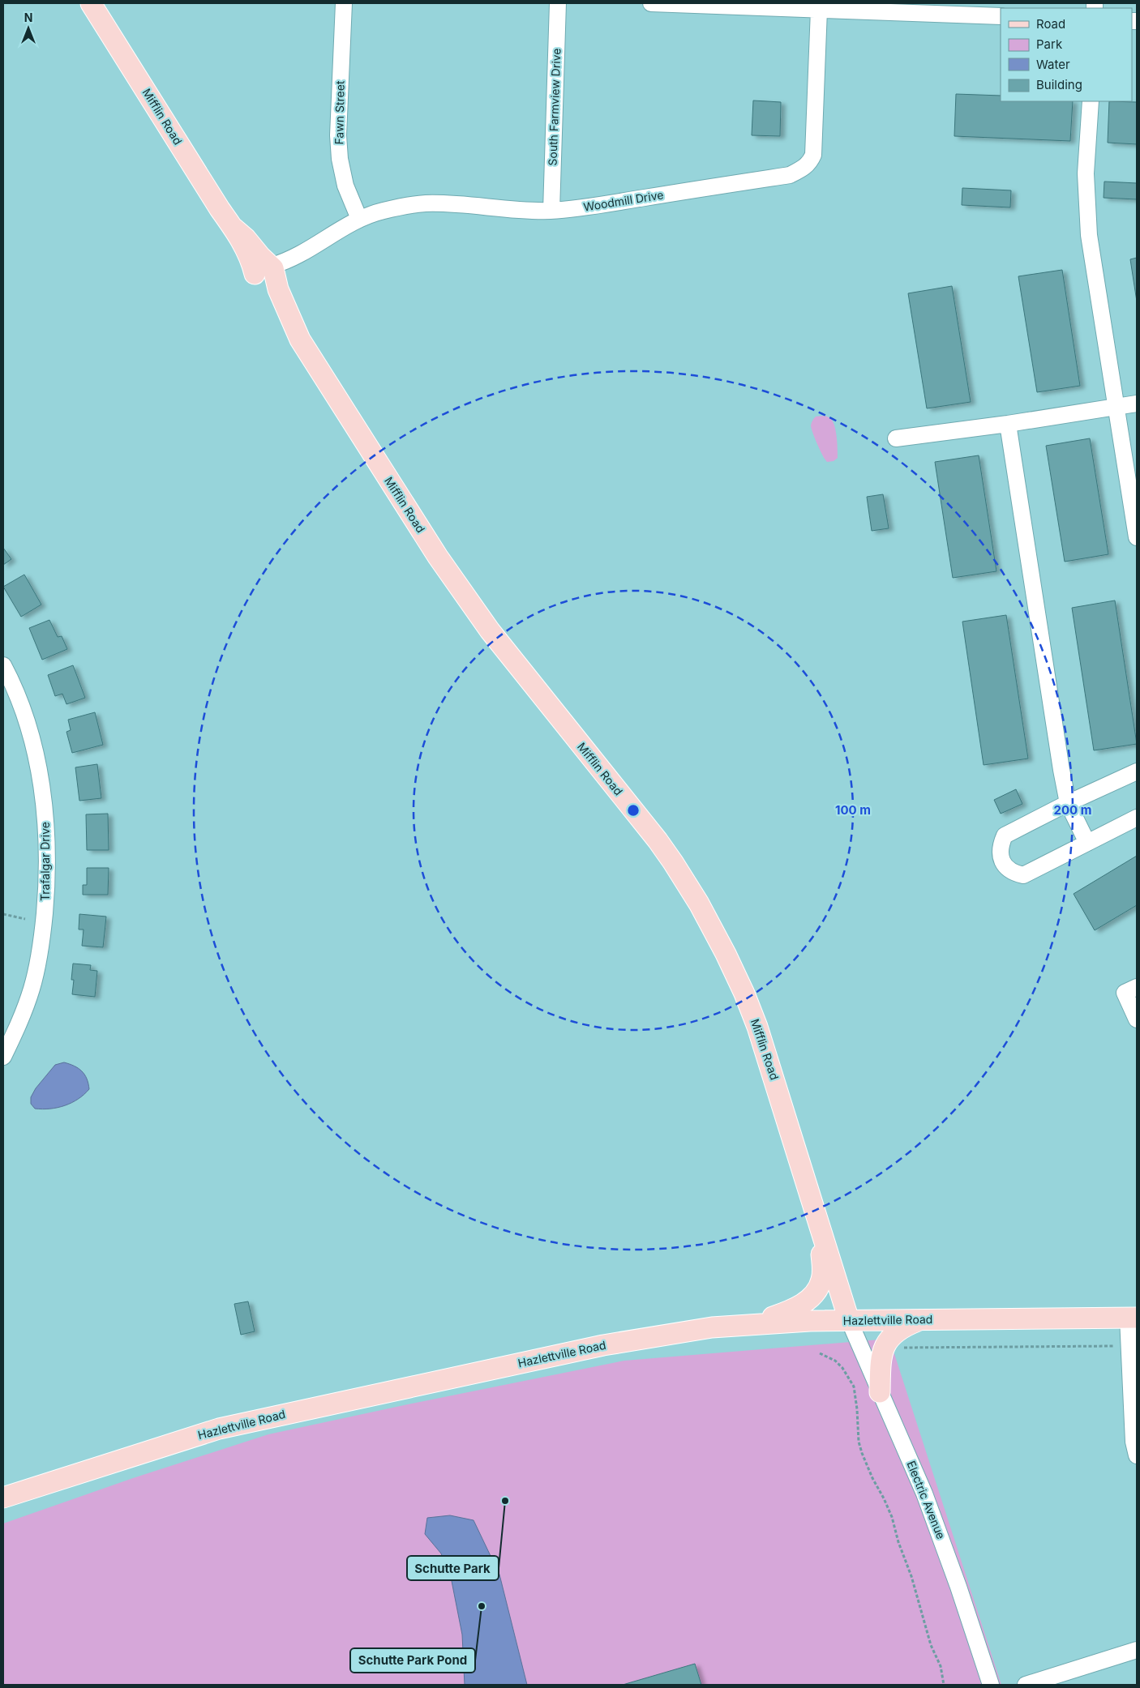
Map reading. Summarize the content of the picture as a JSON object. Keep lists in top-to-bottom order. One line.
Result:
{"streets":{"main road":["Mifflin Road","Hazlettville Road"],"street":["South Farmview Drive","Fawn Street","Woodmill Drive","Trafalgar Drive","Electric Avenue"]},"crossings":[["South Farmview Drive","Woodmill Drive"],["Fawn Street","Woodmill Drive"],["Mifflin Road","Woodmill Drive"],["Mifflin Road","Hazlettville Road"],["Mifflin Road","Electric Avenue"],["Hazlettville Road","Electric Avenue"]],"places":["Schutte Park","Schutte Park Pond"],"legend":["Road","Park","Water","Building"],"north":"top","rings":["100 m","200 m"]}
